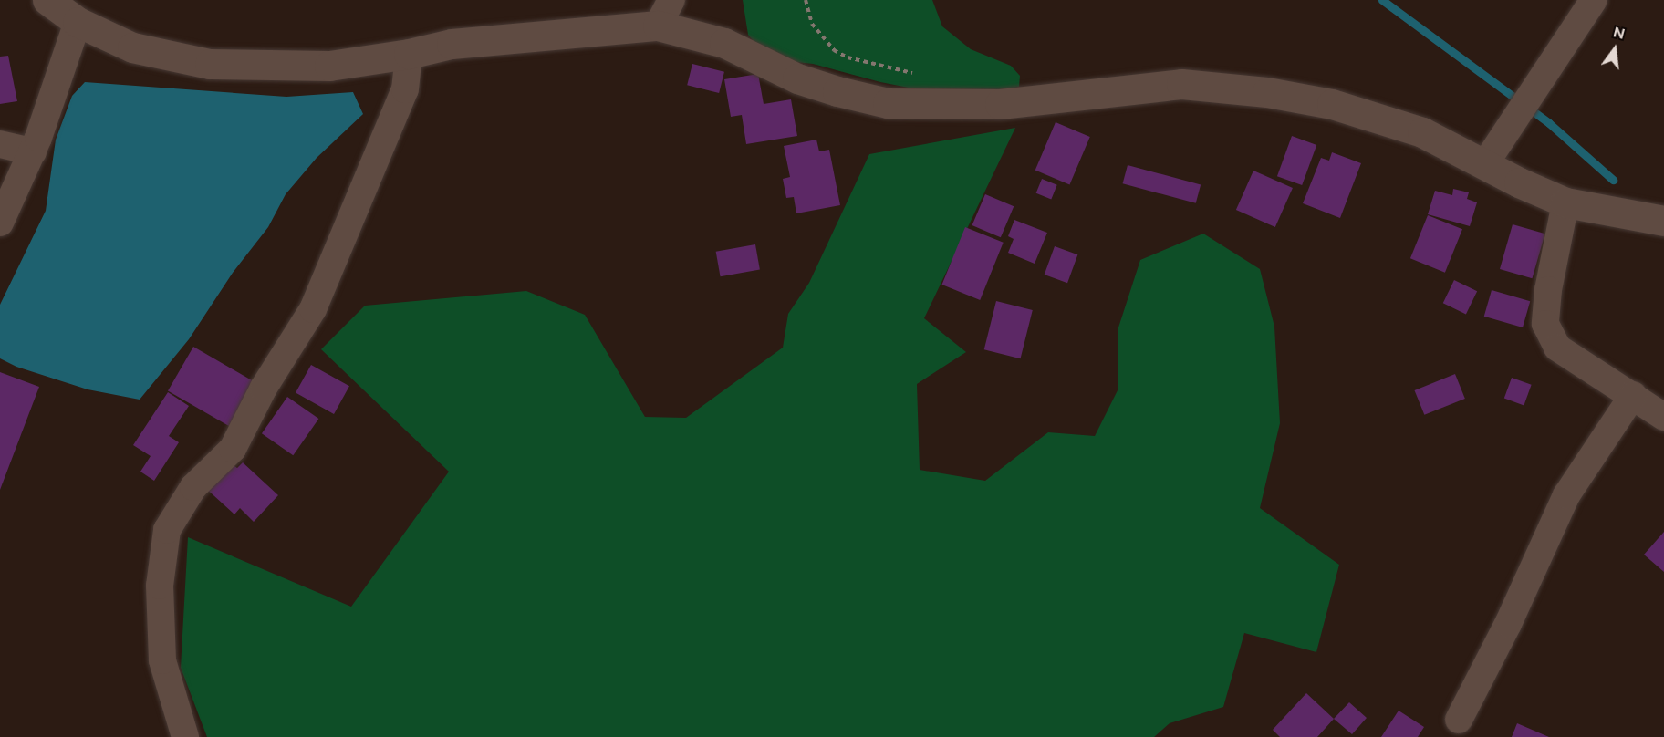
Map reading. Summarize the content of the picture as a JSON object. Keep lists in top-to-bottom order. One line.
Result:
{"north":"top"}
